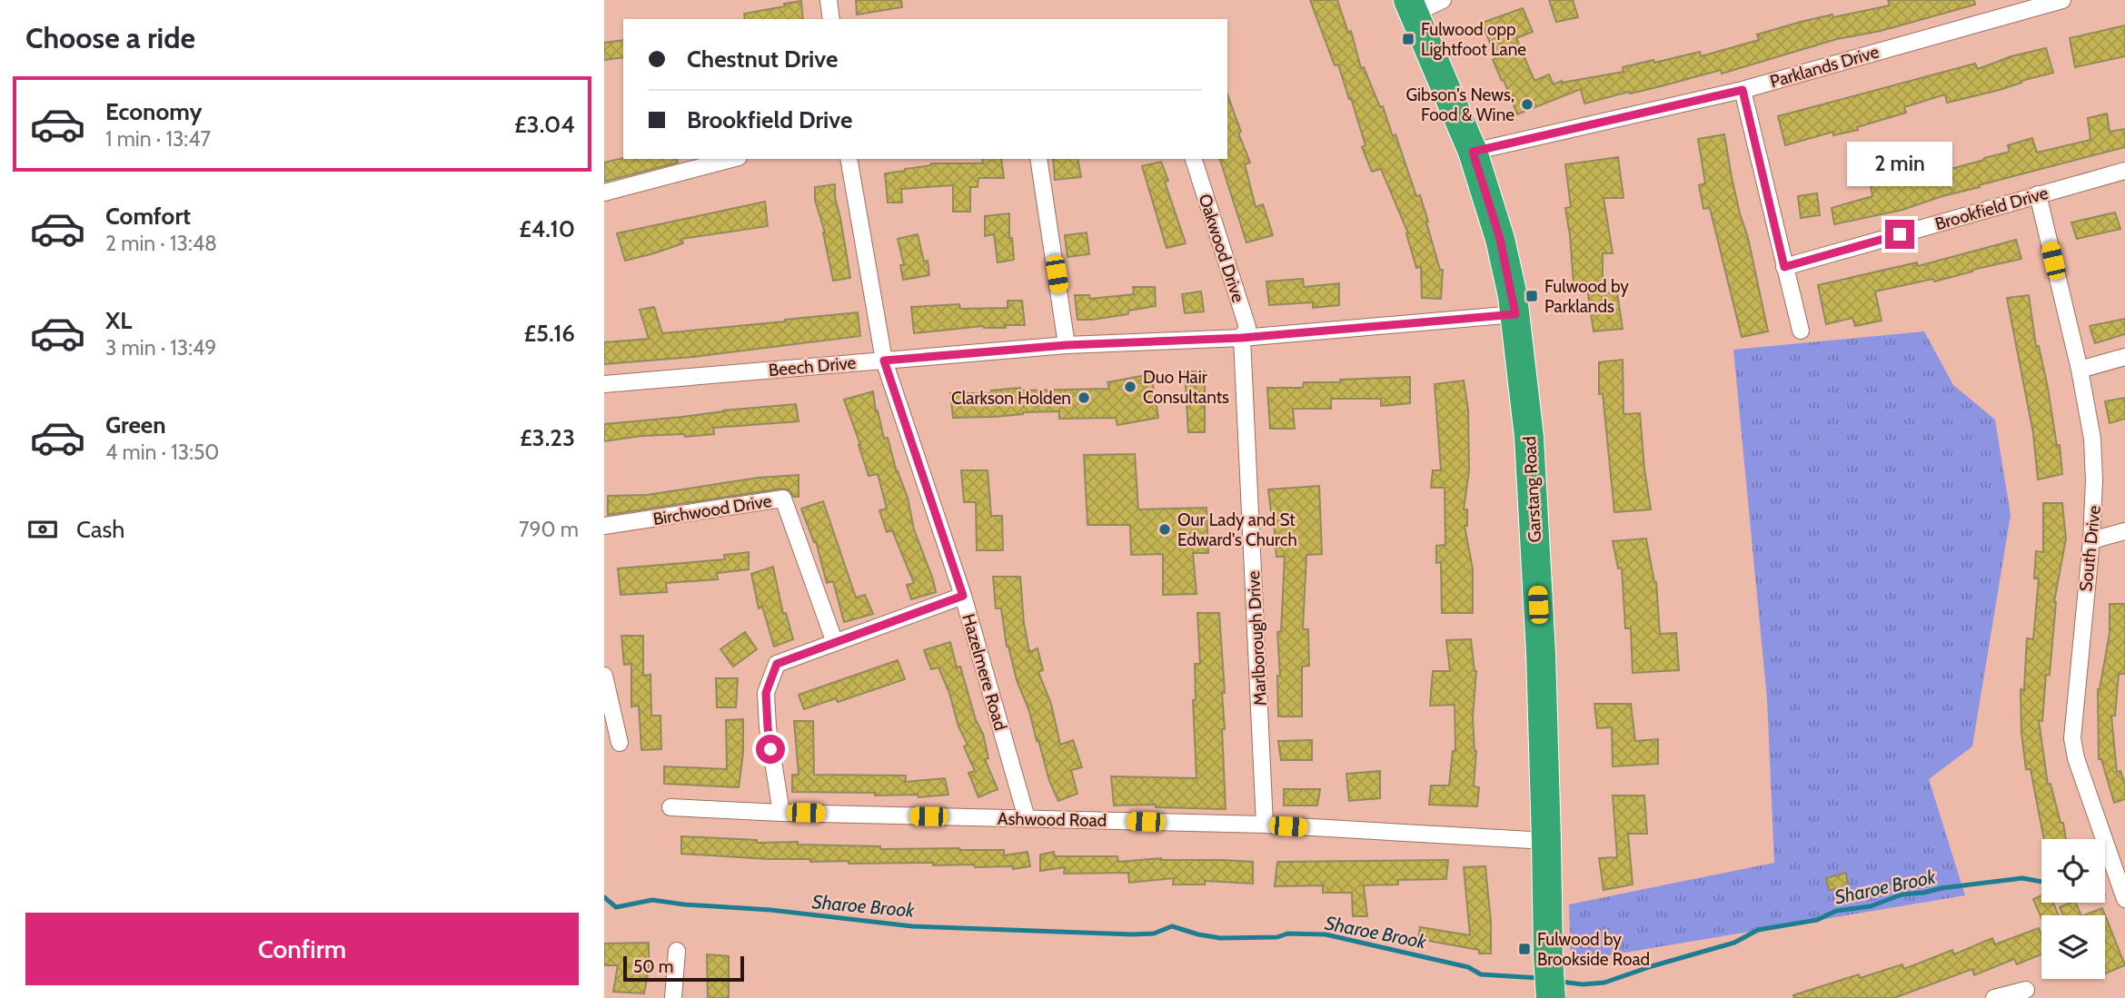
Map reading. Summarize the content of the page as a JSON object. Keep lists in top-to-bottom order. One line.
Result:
{"streets":{"highway":["Garstang Road"],"street":["Parklands Drive","Brookfield Drive","Oakwood Drive","Beech Drive","Birchwood Drive","South Drive","Marlborough Drive","Hazelmere Road","Ashwood Road"]},"crossings":[["Parklands Drive","Garstang Road"],["Brookfield Drive","South Drive"],["Oakwood Drive","Beech Drive"],["Oakwood Drive","Marlborough Drive"],["Beech Drive","Garstang Road"],["Beech Drive","Marlborough Drive"],["Beech Drive","Hazelmere Road"],["Garstang Road","Ashwood Road"],["Marlborough Drive","Ashwood Road"],["Hazelmere Road","Ashwood Road"]],"water":["Sharoe Brook"],"places":{"transit":["Fulwood opp Lightfoot Lane","Fulwood by Parklands","Fulwood by Brookside Road"],"other":["Gibson's News, Food & Wine","Duo Hair Consultants","Clarkson Holden","Our Lady and St Edward's Church"]},"scale_bar":"50 m","page":{"heading":"Choose a ride","banner":["Chestnut Drive","Brookfield Drive"],"list":[{"name":"Economy","note":"1 min · 13:47","value":"£3.04"},{"name":"Comfort","note":"2 min · 13:48","value":"£4.10"},{"name":"XL","note":"3 min · 13:49","value":"£5.16"},{"name":"Green","note":"4 min · 13:50","value":"£3.23"}],"bubble":"2 min","pay":["Cash","790 m"],"buttons":"Confirm","scale":"50 m"}}
